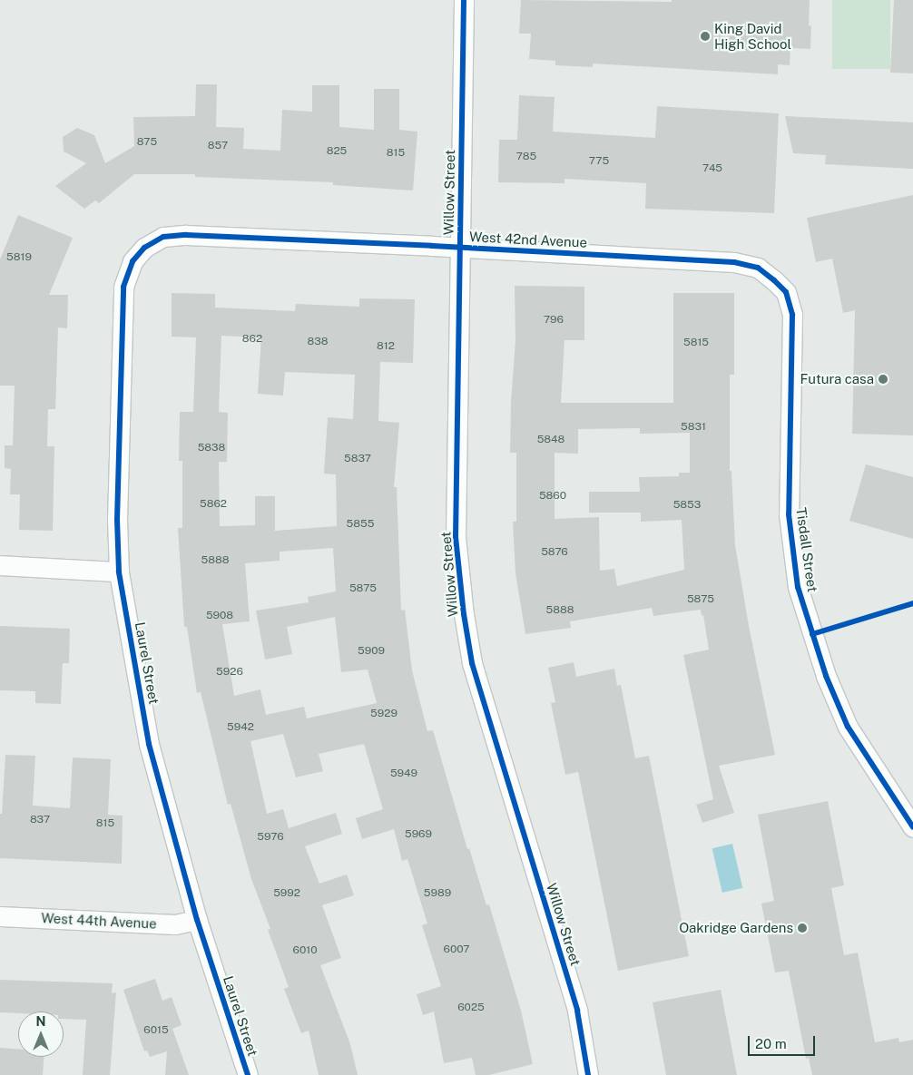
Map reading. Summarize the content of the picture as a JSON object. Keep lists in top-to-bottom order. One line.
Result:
{"streets":{"street":["Willow Street","West 42nd Avenue","Tisdall Street","Laurel Street","West 44th Avenue"]},"crossings":[["Willow Street","West 42nd Avenue"],["West 42nd Avenue","Tisdall Street"],["West 42nd Avenue","Laurel Street"],["Laurel Street","West 44th Avenue"]],"places":["King David High School","Futura casa","Oakridge Gardens"],"house_numbers":["875","857","825","815","785","775","745","5819","796","862","838","5815","812","5831","5848","5838","5837","5860","5862","5853","5855","5876","5888","5875","5875","5888","5908","5909","5926","5929","5942","5949","837","815","5969","5976","5992","5989","6007","6010","6025","6015"],"scale_bar":"20 m","north":"top"}
